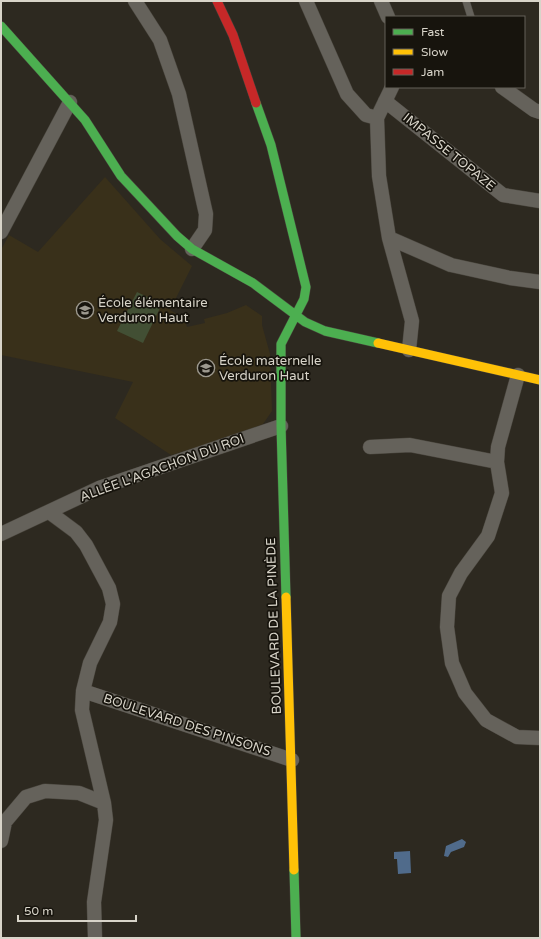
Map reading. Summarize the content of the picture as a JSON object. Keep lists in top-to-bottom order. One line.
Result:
{"streets":{"street":["IMPASSE TOPAZE","ALLÉE L'AGACHON DU ROI","BOULEVARD DE LA PINÈDE","BOULEVARD DES PINSONS"]},"crossings":[["ALLÉE L'AGACHON DU ROI","BOULEVARD DE LA PINÈDE"],["BOULEVARD DE LA PINÈDE","BOULEVARD DES PINSONS"]],"places":{"school or university":["École élémentaire Verduron Haut","École maternelle Verduron Haut"]},"legend":["Fast","Slow","Jam"],"scale_bar":"50 m"}
